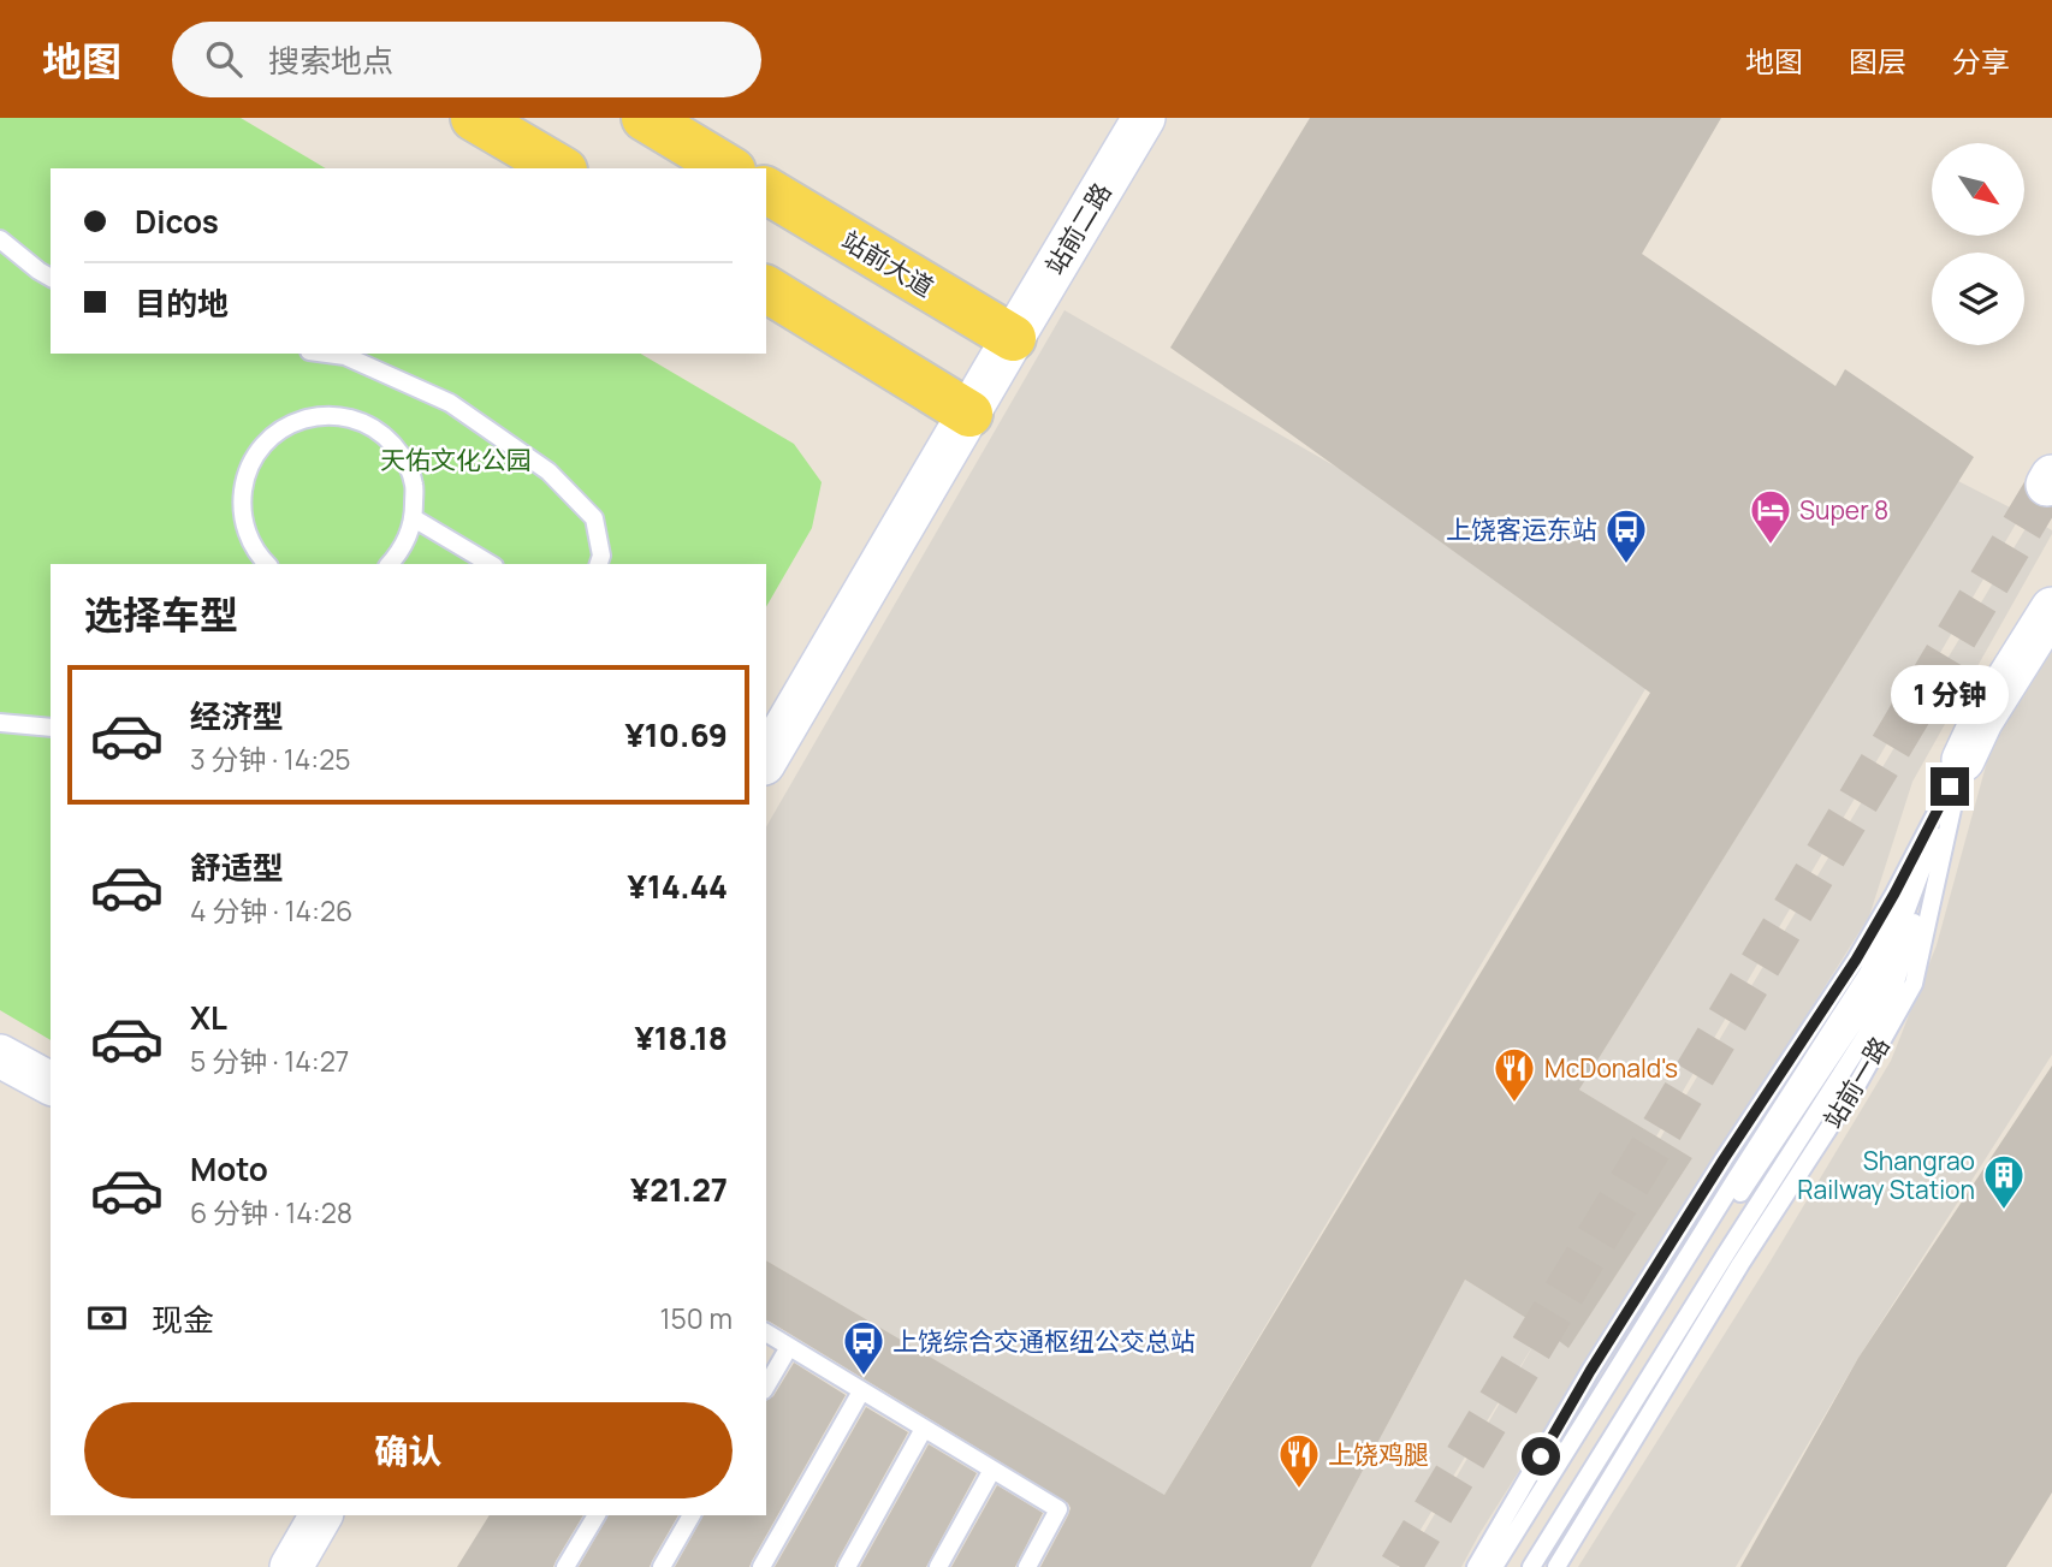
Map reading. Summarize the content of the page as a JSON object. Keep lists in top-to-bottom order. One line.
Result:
{"streets":{"main road":["站前大道"],"street":["站前二路","站前一路"]},"crossings":[["站前二路","站前大道"]],"parks":["天佑文化公园"],"places":{"hotel":["Super 8"],"bus stop":["上饶客运东站","上饶综合交通枢纽公交总站"],"restaurant":["McDonald's","上饶鸡腿"],"building":["Shangrao Railway Station"]},"north":"bottom right","page":{"header":"地图","search":"搜索地点","nav":["地图","图层","分享"],"banner":["Dicos","目的地"],"heading":"选择车型","bubble":"1 分钟","list":[{"name":"经济型","note":"3 分钟 · 14:25","value":"¥10.69"},{"name":"舒适型","note":"4 分钟 · 14:26","value":"¥14.44"},{"name":"XL","note":"5 分钟 · 14:27","value":"¥18.18"},{"name":"Moto","note":"6 分钟 · 14:28","value":"¥21.27"}],"pay":["现金","150 m"],"buttons":"确认"}}
